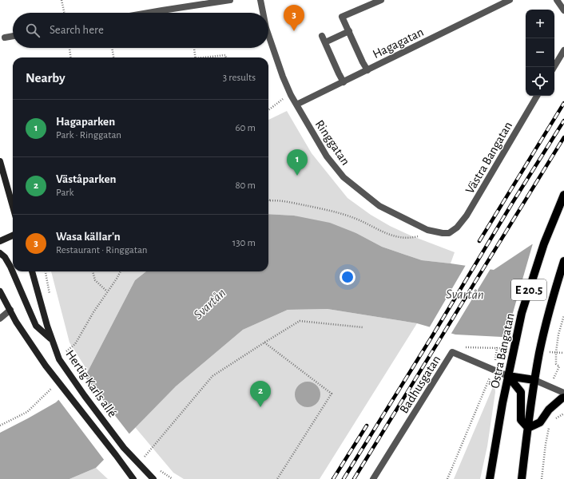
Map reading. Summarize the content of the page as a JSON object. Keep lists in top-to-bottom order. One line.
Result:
{"streets":{"main road":["E 20.5","Östra Bangatan","Hertig Karls allé"],"street":["Hagagatan","Ringgatan","Västra Bangatan","Badhusgatan"]},"crossings":[["Hagagatan","Ringgatan"],["Ringgatan","Västra Bangatan"],["Östra Bangatan","Badhusgatan"]],"water":["Svartån"],"page":{"pins":["3","1","2"],"map_buttons":["+","−"],"search":"Search here","heading":["Nearby","3 results"],"list":[{"mark":"1","name":"Hagaparken","note":"Park · Ringgatan","value":"60 m"},{"mark":"2","name":"Väståparken","note":"Park","value":"80 m"},{"mark":"3","name":"Wasa källar'n","note":"Restaurant · Ringgatan","value":"130 m"}]}}
